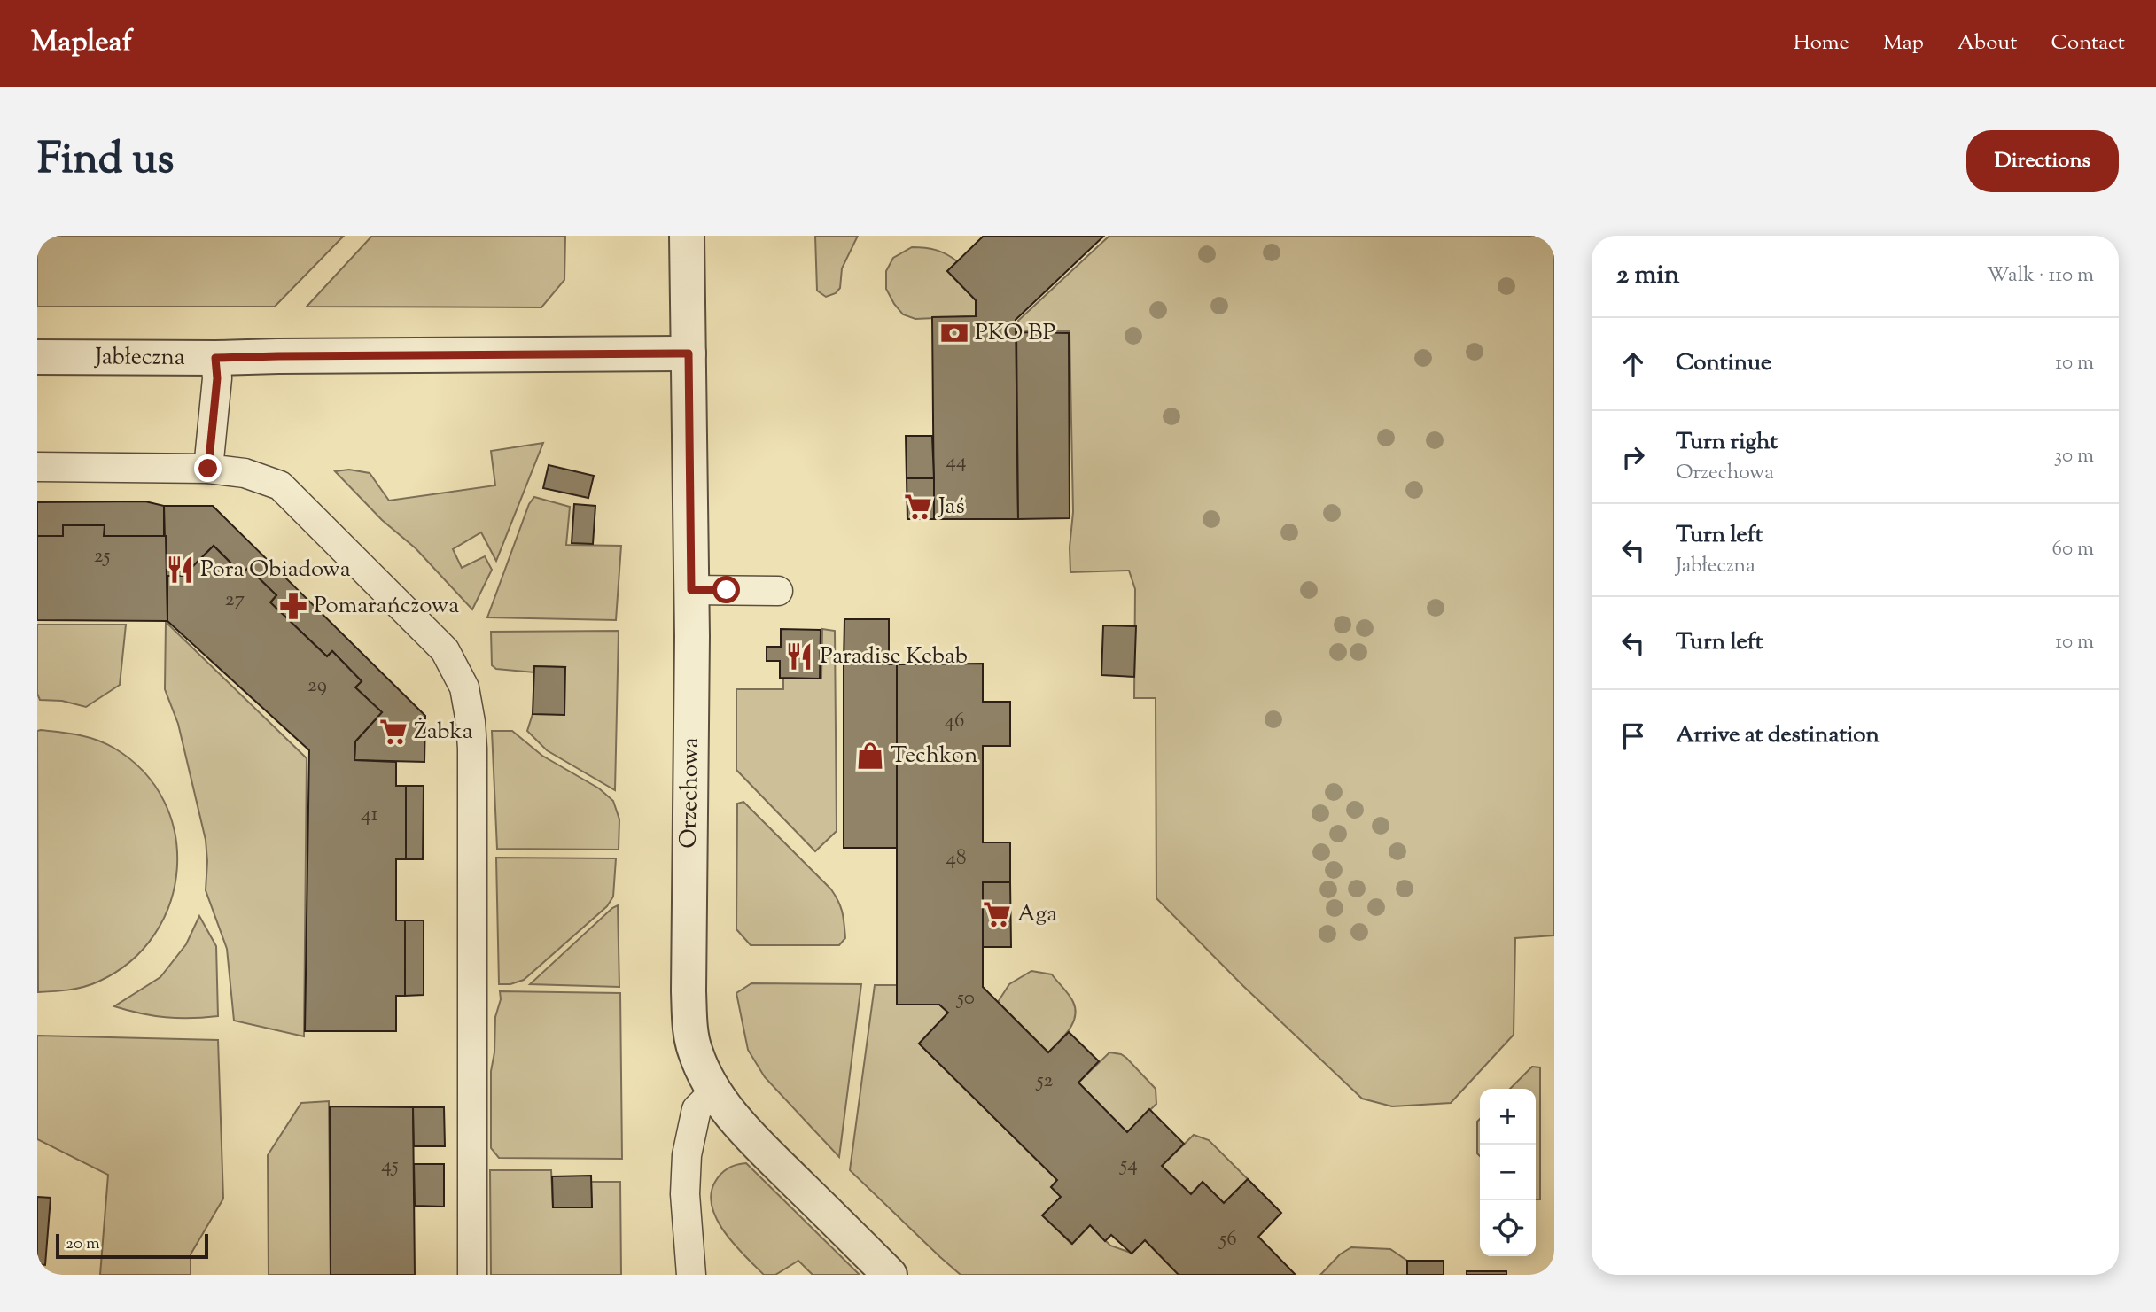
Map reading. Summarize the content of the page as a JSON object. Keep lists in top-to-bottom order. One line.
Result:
{"streets":{"street":["Jabłeczna","Orzechowa"]},"crossings":[["Jabłeczna","Orzechowa"]],"places":{"bank":["PKO BP"],"supermarket":["Jaś","Żabka","Aga"],"restaurant":["Pora Obiadowa","Paradise Kebab"],"pharmacy":["Pomarańczowa"],"shop":["Techkon"]},"house_numbers":["44","25","27","29","46","41","48","50","52","54","45","56"],"scale_bar":"20 m","page":{"header":"Mapleaf","nav":["Home","Map","About","Contact"],"title":"Find us","buttons":"Directions","heading":["2 min","Walk · 110 m"],"list":[["Continue","10 m"],["Turn right","Orzechowa","30 m"],["Turn left","Jabłeczna","60 m"],["Turn left","10 m"],"Arrive at destination"],"map_buttons":["+","−"],"scale":"20 m"}}
